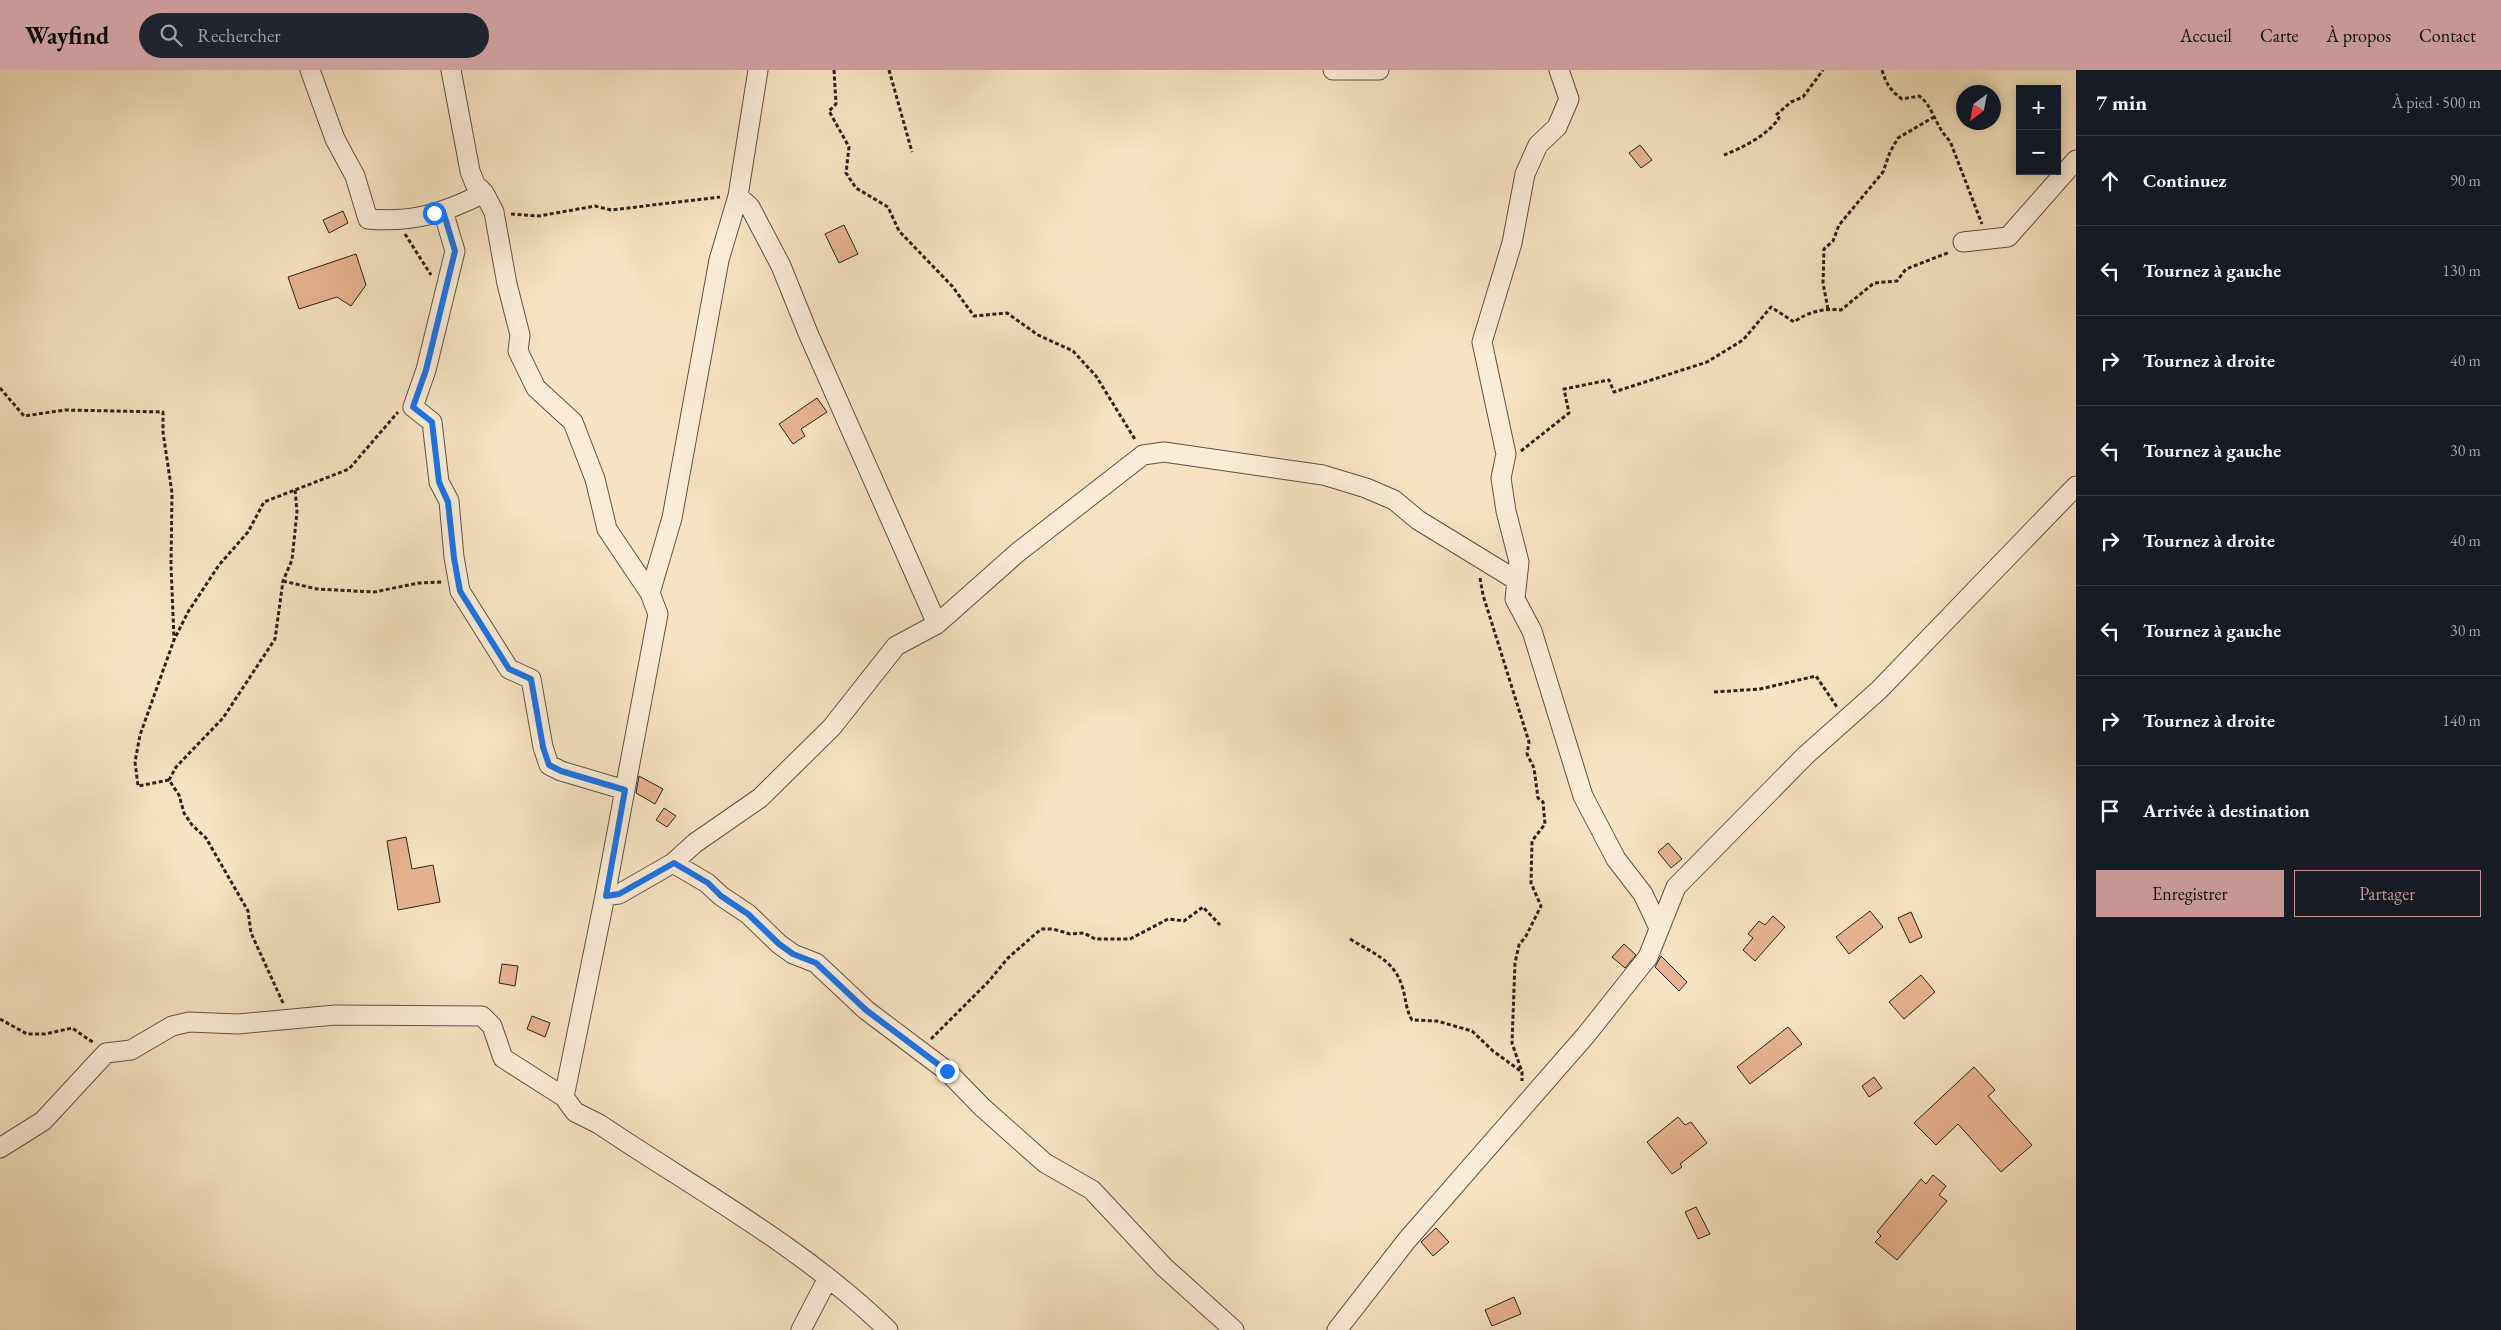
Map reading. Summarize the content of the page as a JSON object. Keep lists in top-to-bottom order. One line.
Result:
{"north":"bottom left","page":{"header":"Wayfind","search":"Rechercher","nav":["Accueil","Carte","À propos","Contact"],"heading":["7 min","À pied · 500 m"],"map_buttons":["+","−"],"list":[["Continuez","90 m"],["Tournez à gauche","130 m"],["Tournez à droite","40 m"],["Tournez à gauche","30 m"],["Tournez à droite","40 m"],["Tournez à gauche","30 m"],["Tournez à droite","140 m"],"Arrivée à destination"],"buttons":["Enregistrer","Partager"]}}
